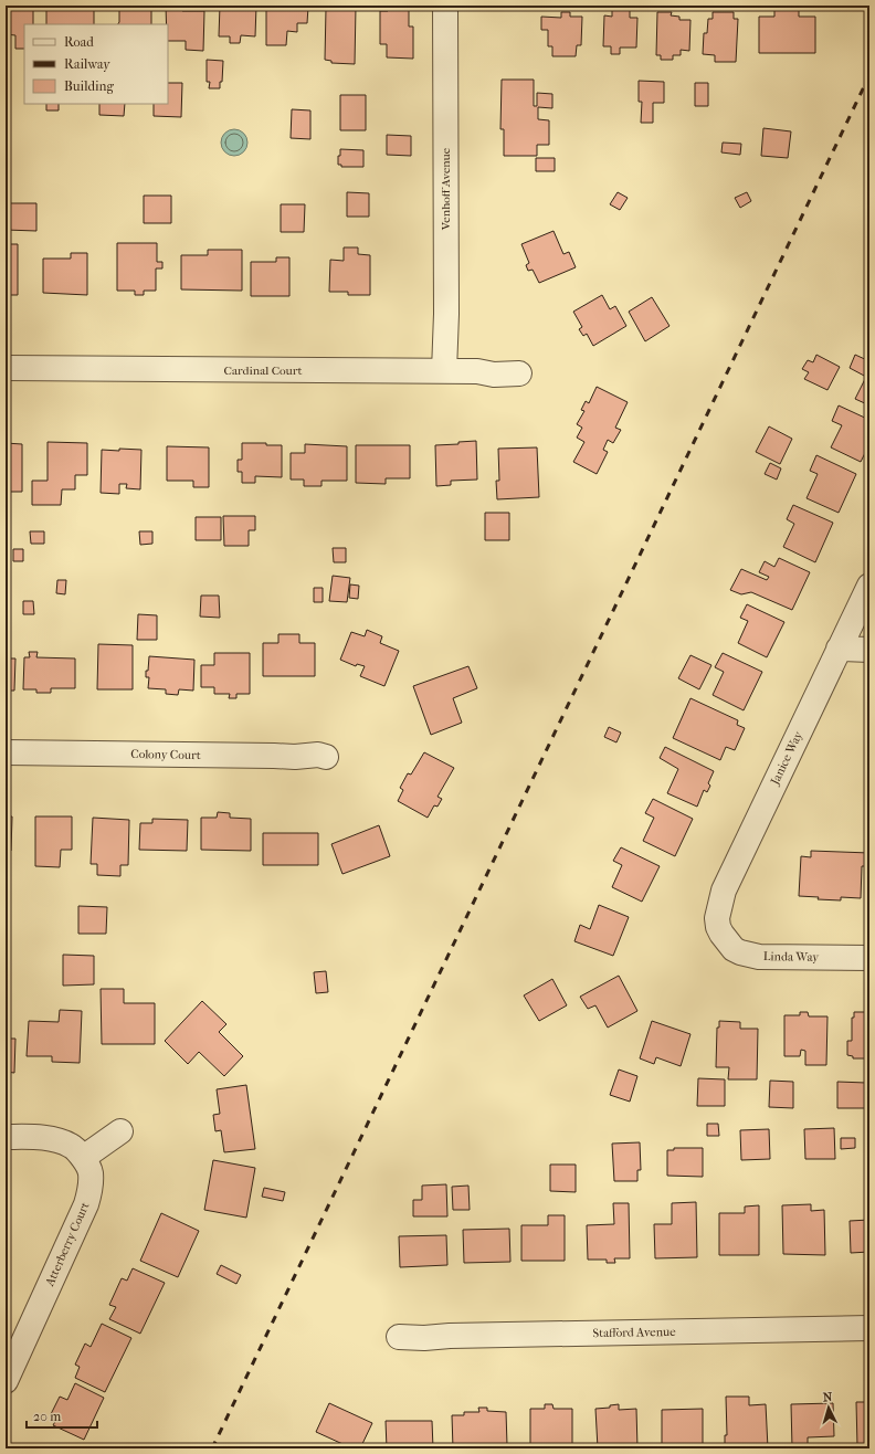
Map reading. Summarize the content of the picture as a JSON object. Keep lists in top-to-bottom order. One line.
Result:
{"streets":{"street":["Venhoff Avenue","Cardinal Court","Colony Court","Janice Way","Linda Way","Atterberry Court","Stafford Avenue"]},"crossings":[["Venhoff Avenue","Cardinal Court"],["Janice Way","Linda Way"]],"legend":["Road","Railway","Building"],"scale_bar":"20 m","north":"top"}
